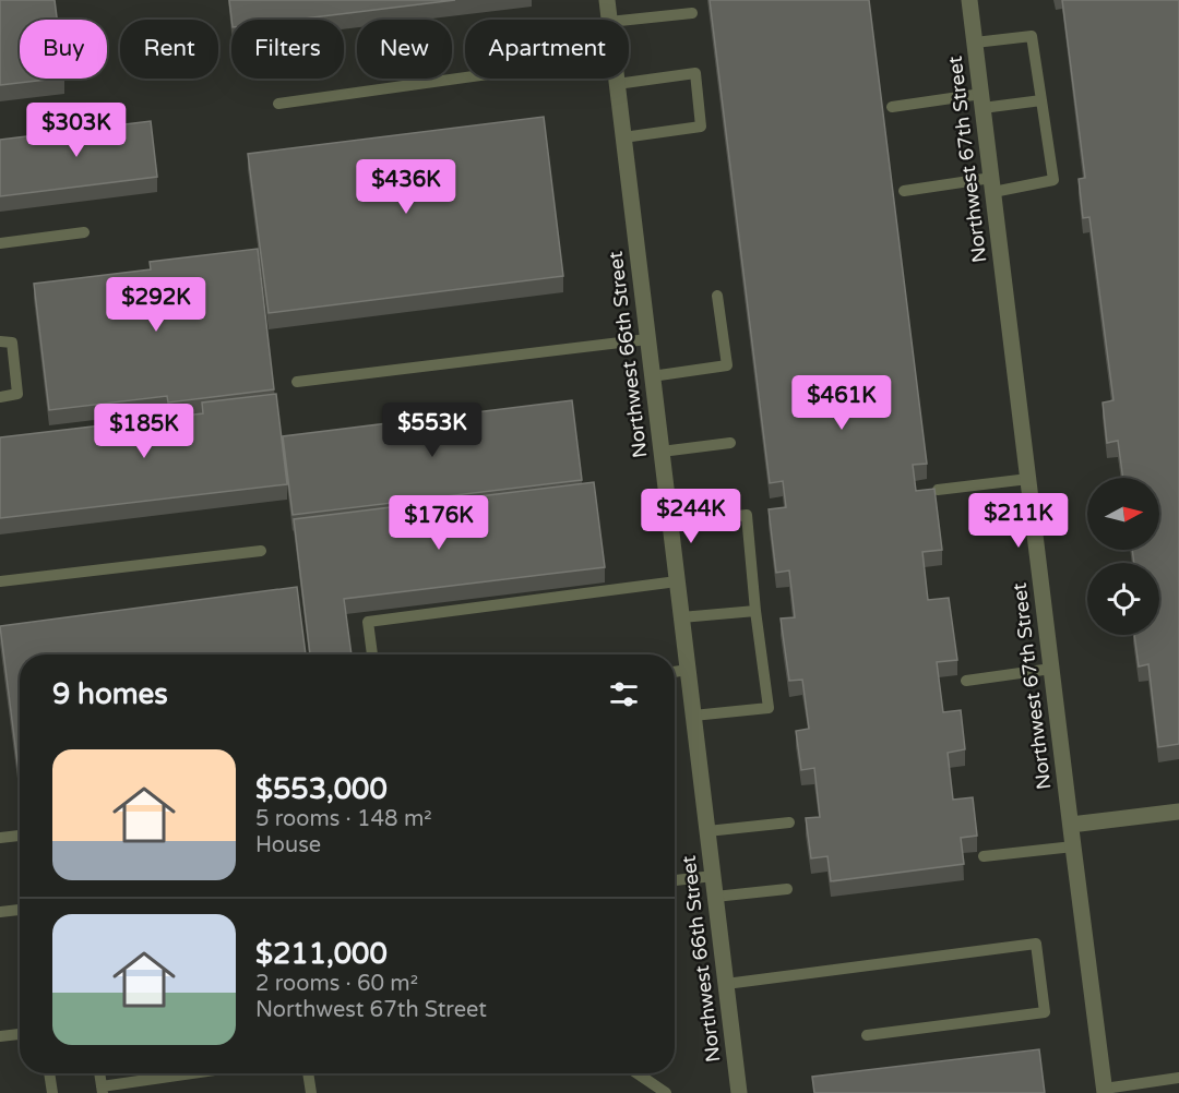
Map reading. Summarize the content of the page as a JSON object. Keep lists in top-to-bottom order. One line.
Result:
{"streets":{"street":["Northwest 67th Street","Northwest 66th Street"]},"north":"right","page":{"chip":["Buy","Rent","Filters","New","Apartment"],"price":["$303K","$436K","$292K","$461K","$553K","$185K","$244K","$211K","$176K"],"heading":"9 homes","list":[{"name":"$553,000","note":"5 rooms · 148 m² · House"},{"name":"$211,000","note":"2 rooms · 60 m² · Northwest 67th Street"}]}}
